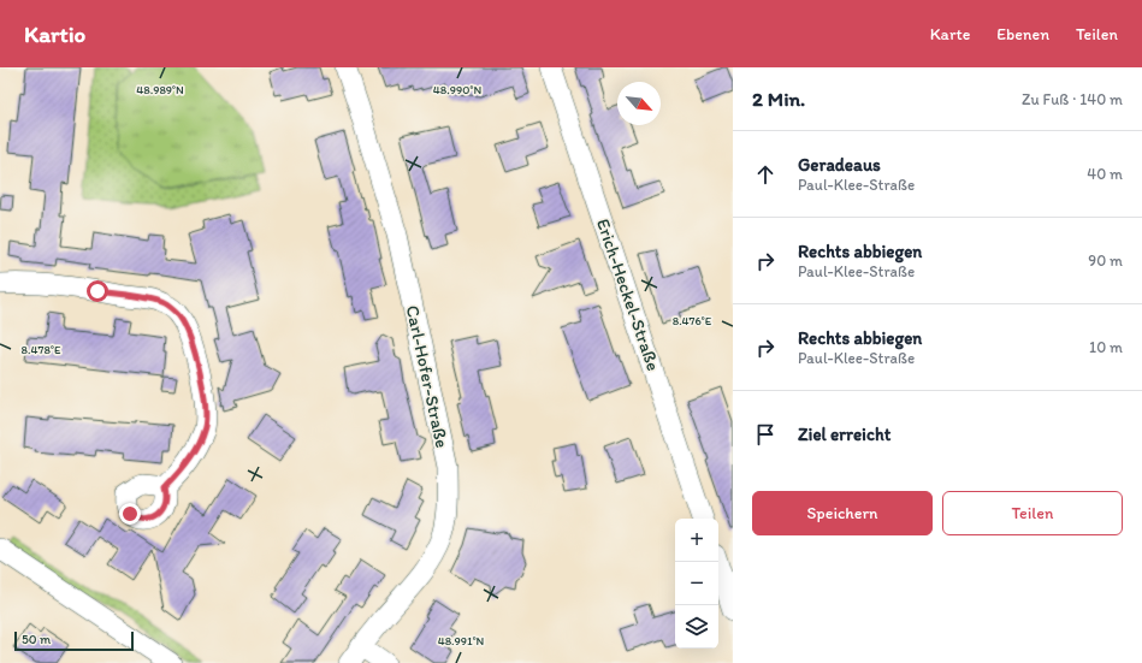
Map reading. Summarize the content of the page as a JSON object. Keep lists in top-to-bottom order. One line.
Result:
{"streets":{"street":["Erich-Heckel-Straße","Carl-Hofer-Straße"]},"scale_bar":"50 m","north":"bottom right","page":{"header":"Kartio","nav":["Karte","Ebenen","Teilen"],"heading":["2 Min.","Zu Fuß · 140 m"],"list":[["Geradeaus","Paul-Klee-Straße","40 m"],["Rechts abbiegen","Paul-Klee-Straße","90 m"],["Rechts abbiegen","Paul-Klee-Straße","10 m"],"Ziel erreicht"],"buttons":["Speichern","Teilen"],"map_buttons":["+","−"],"scale":"50 m"},"coordinates":["48.989°N","48.990°N","8.476°E","8.478°E","48.991°N"]}
